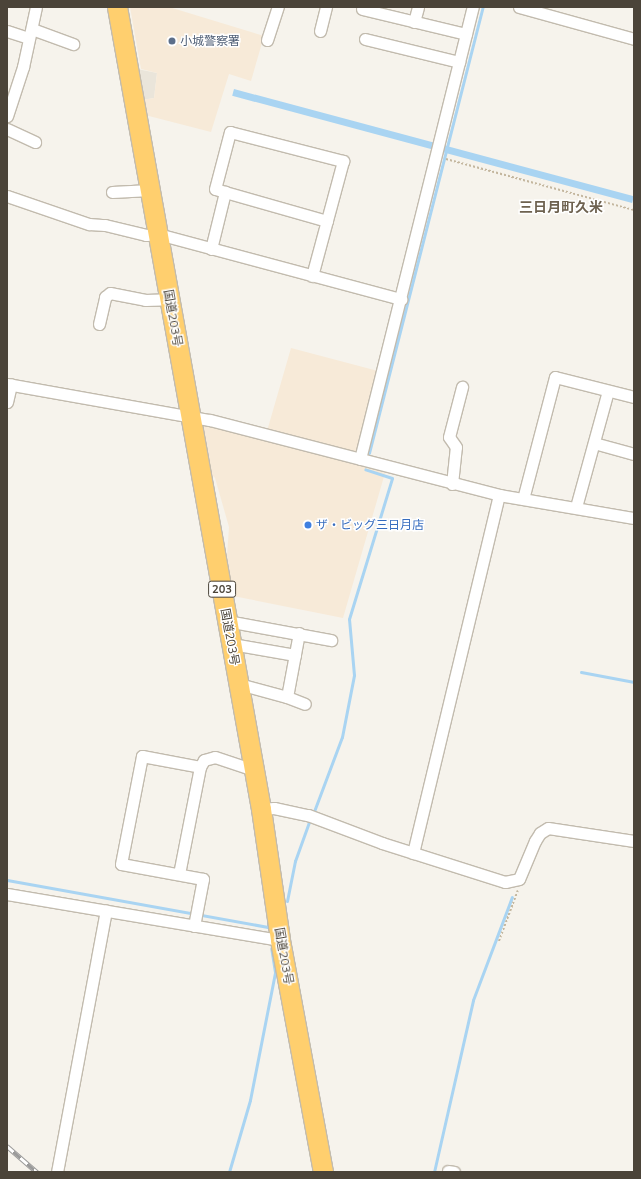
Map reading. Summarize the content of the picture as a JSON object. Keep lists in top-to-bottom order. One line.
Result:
{"streets":{"highway":["国道203号","203"]},"districts":["三日月町久米"],"places":["小城警察署","ザ・ビッグ三日月店"]}
